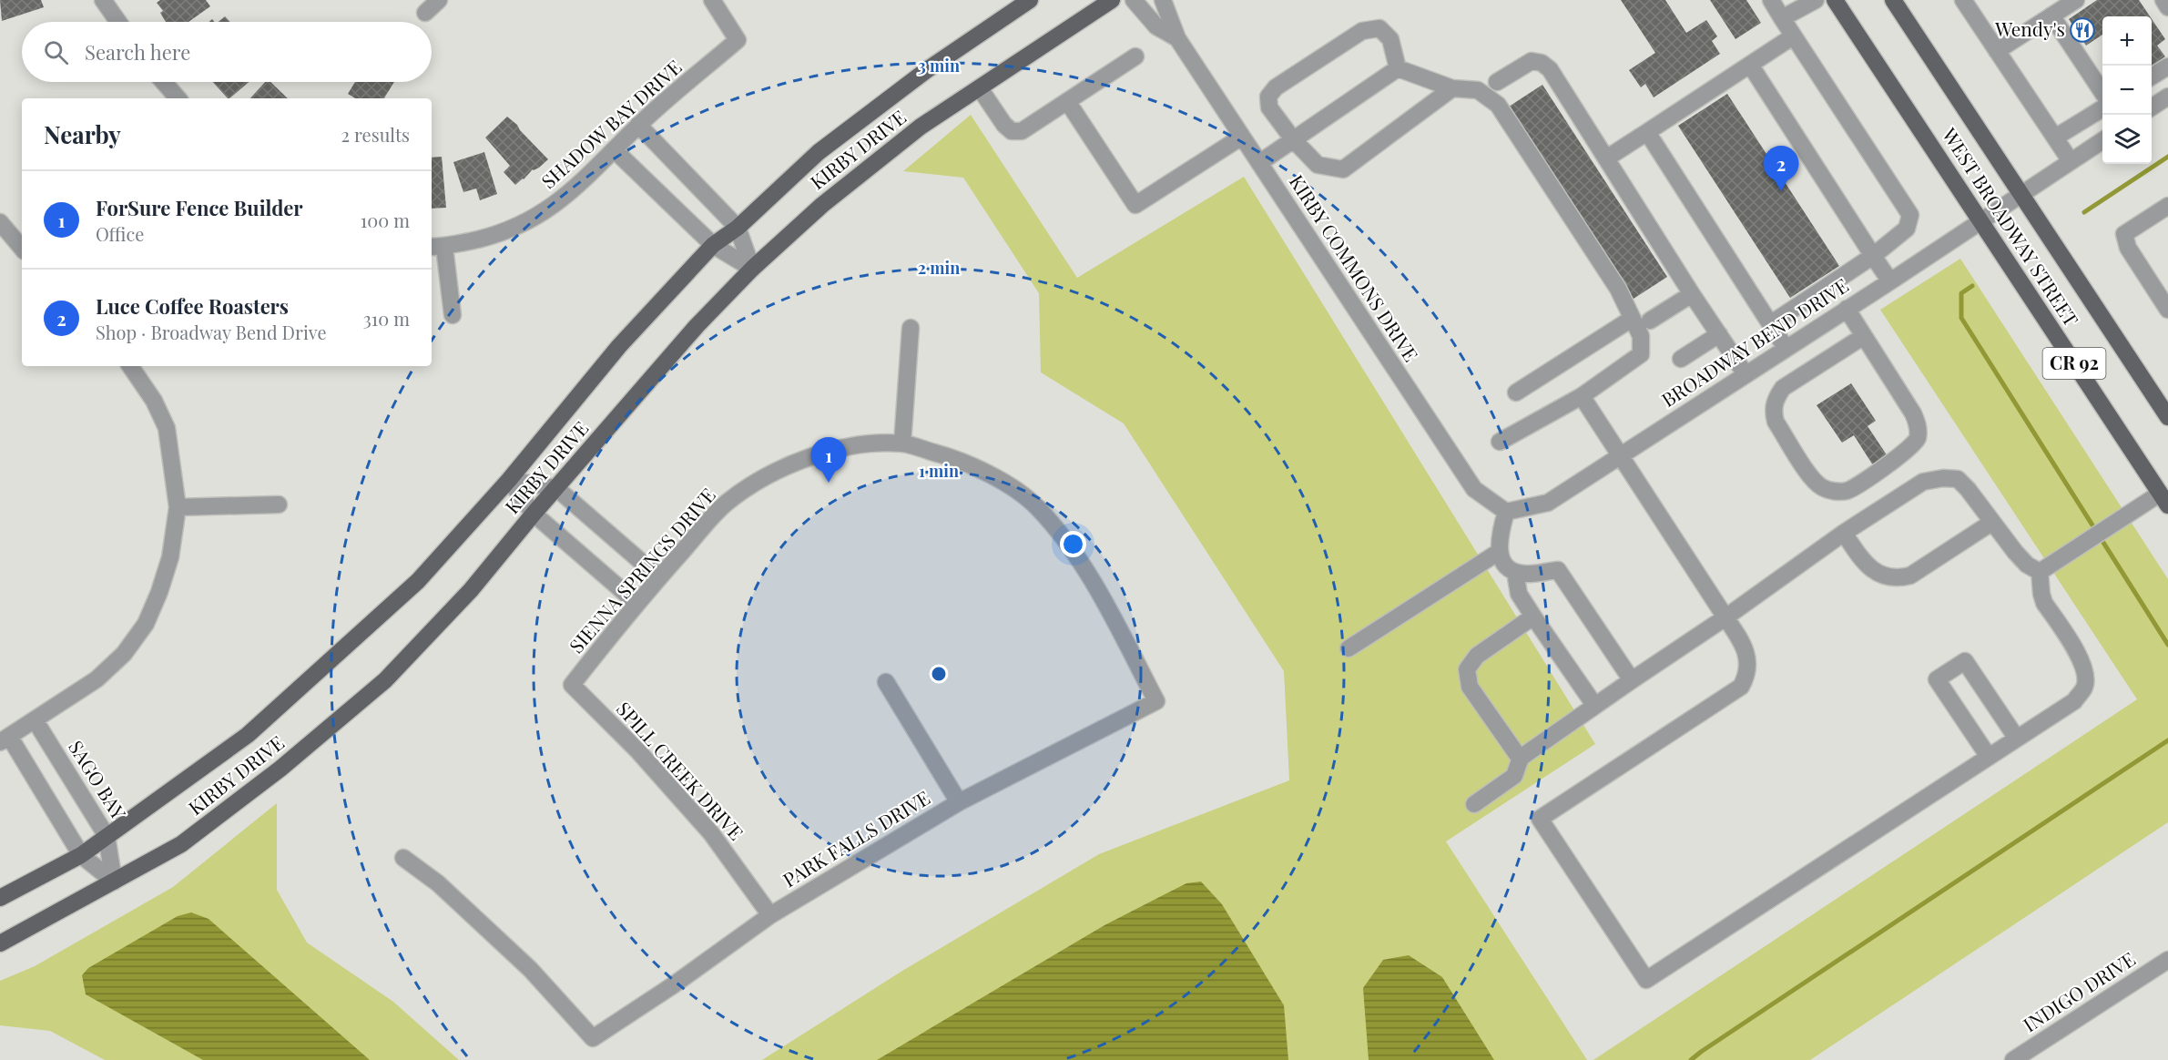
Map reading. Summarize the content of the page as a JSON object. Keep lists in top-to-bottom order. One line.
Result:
{"streets":{"main road":["KIRBY DRIVE","WEST BROADWAY STREET","CR 92"],"street":["SHADOW BAY DRIVE","KIRBY COMMONS DRIVE","BROADWAY BEND DRIVE","SIENNA SPRINGS DRIVE","SPILL CREEK DRIVE","SAGO BAY","PARK FALLS DRIVE","INDIGO DRIVE"]},"crossings":[["KIRBY DRIVE","SAGO BAY"],["WEST BROADWAY STREET","BROADWAY BEND DRIVE"],["KIRBY COMMONS DRIVE","BROADWAY BEND DRIVE"],["SIENNA SPRINGS DRIVE","SPILL CREEK DRIVE"],["SIENNA SPRINGS DRIVE","PARK FALLS DRIVE"],["SPILL CREEK DRIVE","PARK FALLS DRIVE"]],"places":{"restaurant":["Wendy's"]},"page":{"map_buttons":["+","−"],"search":"Search here","heading":["Nearby","2 results"],"pins":["2","1"],"list":[{"mark":"1","name":"ForSure Fence Builder","note":"Office","value":"100 m"},{"mark":"2","name":"Luce Coffee Roasters","note":"Shop · Broadway Bend Drive","value":"310 m"}]},"rings":["3 min","2 min","1 min"]}
